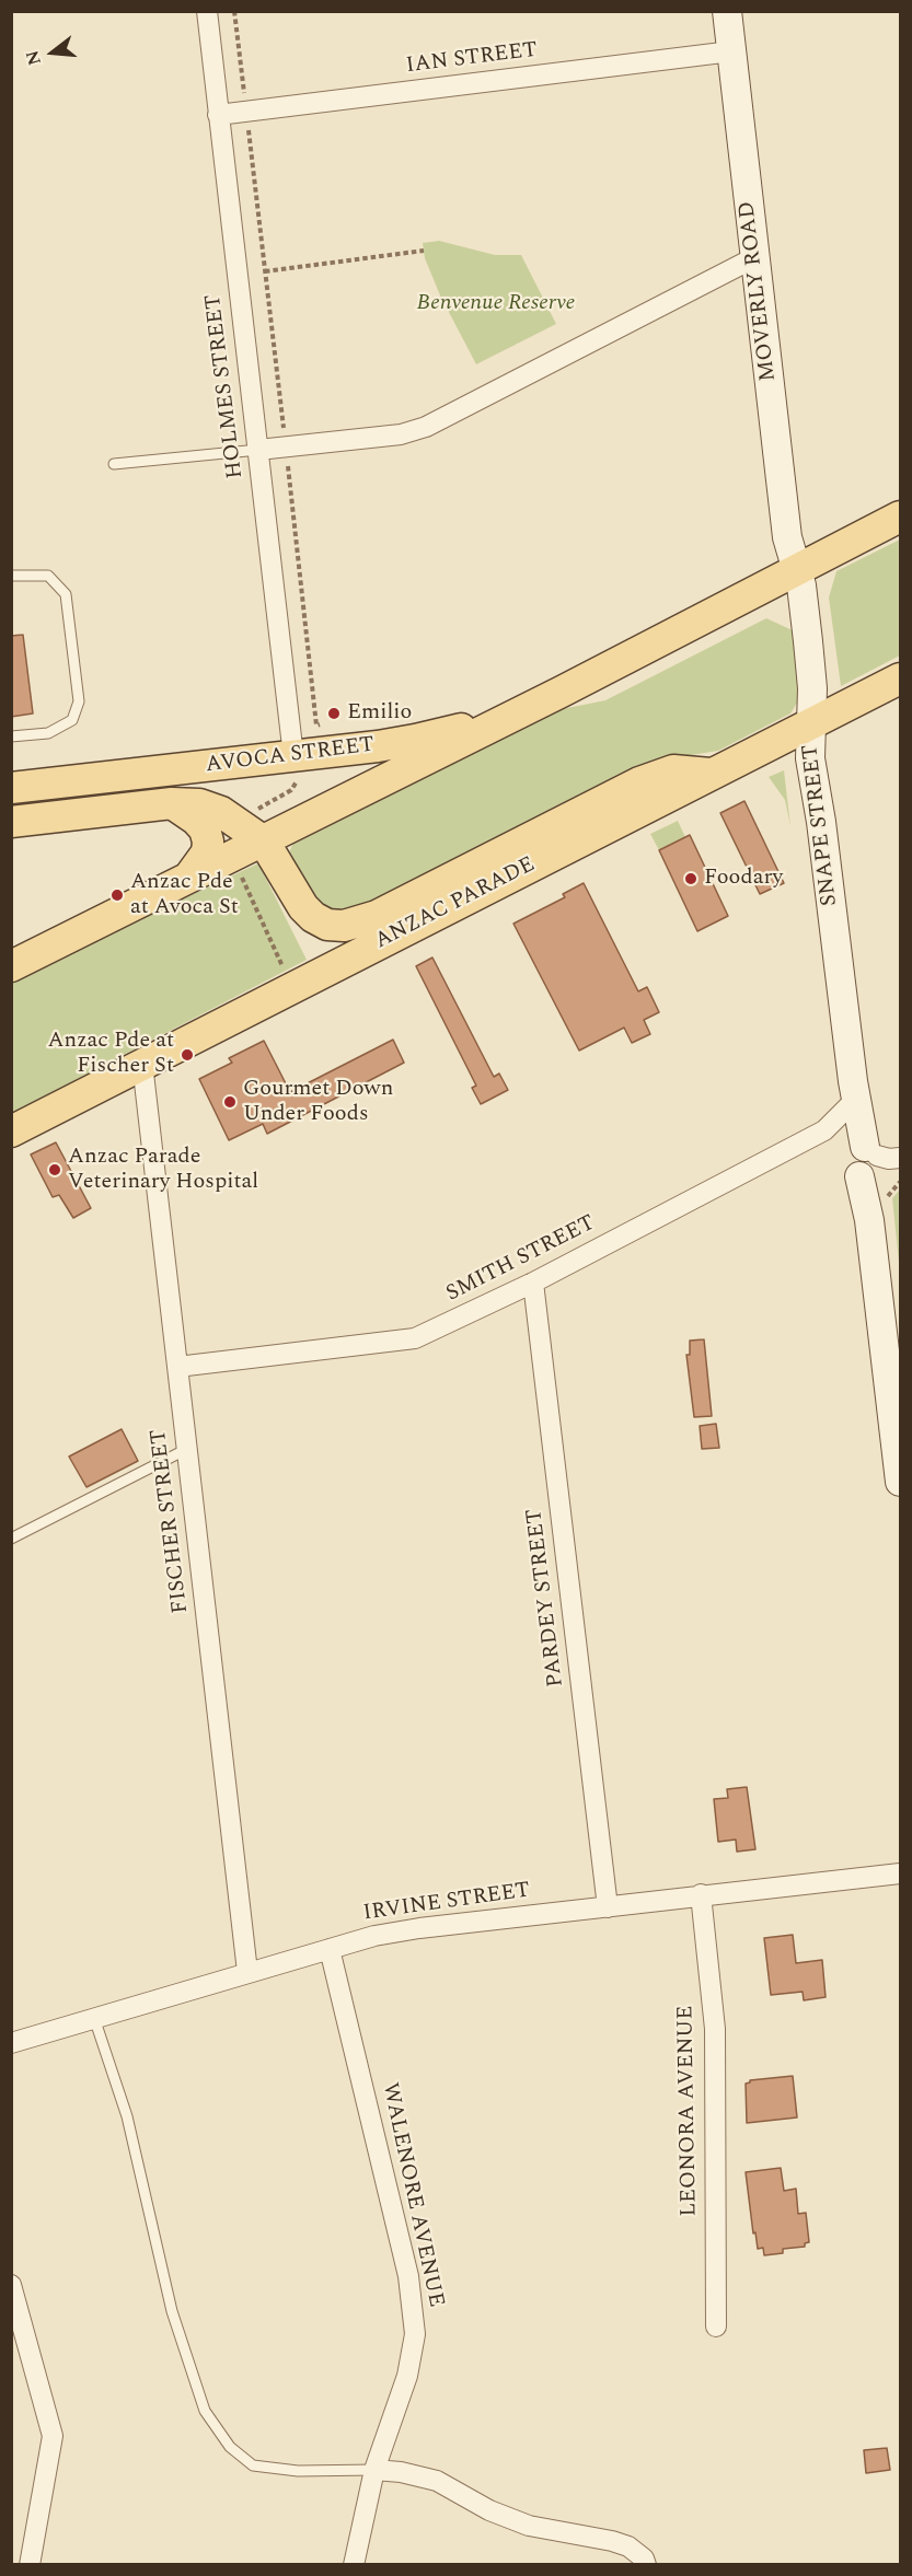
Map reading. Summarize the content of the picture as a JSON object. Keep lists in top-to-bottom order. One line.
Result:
{"streets":{"main road":["AVOCA STREET","ANZAC PARADE"],"street":["IAN STREET","MOVERLY ROAD","HOLMES STREET","SNAPE STREET","SMITH STREET","FISCHER STREET","PARDEY STREET","IRVINE STREET","LEONORA AVENUE","WALENORE AVENUE"]},"crossings":[["IAN STREET","MOVERLY ROAD"],["IAN STREET","HOLMES STREET"],["MOVERLY ROAD","SNAPE STREET"],["HOLMES STREET","AVOCA STREET"],["SNAPE STREET","ANZAC PARADE"],["SNAPE STREET","SMITH STREET"],["ANZAC PARADE","FISCHER STREET"],["SMITH STREET","FISCHER STREET"],["SMITH STREET","PARDEY STREET"],["FISCHER STREET","IRVINE STREET"],["PARDEY STREET","IRVINE STREET"],["IRVINE STREET","LEONORA AVENUE"],["IRVINE STREET","WALENORE AVENUE"]],"parks":["Benvenue Reserve"],"places":["Emilio","Foodary","Anzac Pde at Avoca St","Anzac Pde at Fischer St","Gourmet Down Under Foods","Anzac Parade Veterinary Hospital"],"north":"left"}
